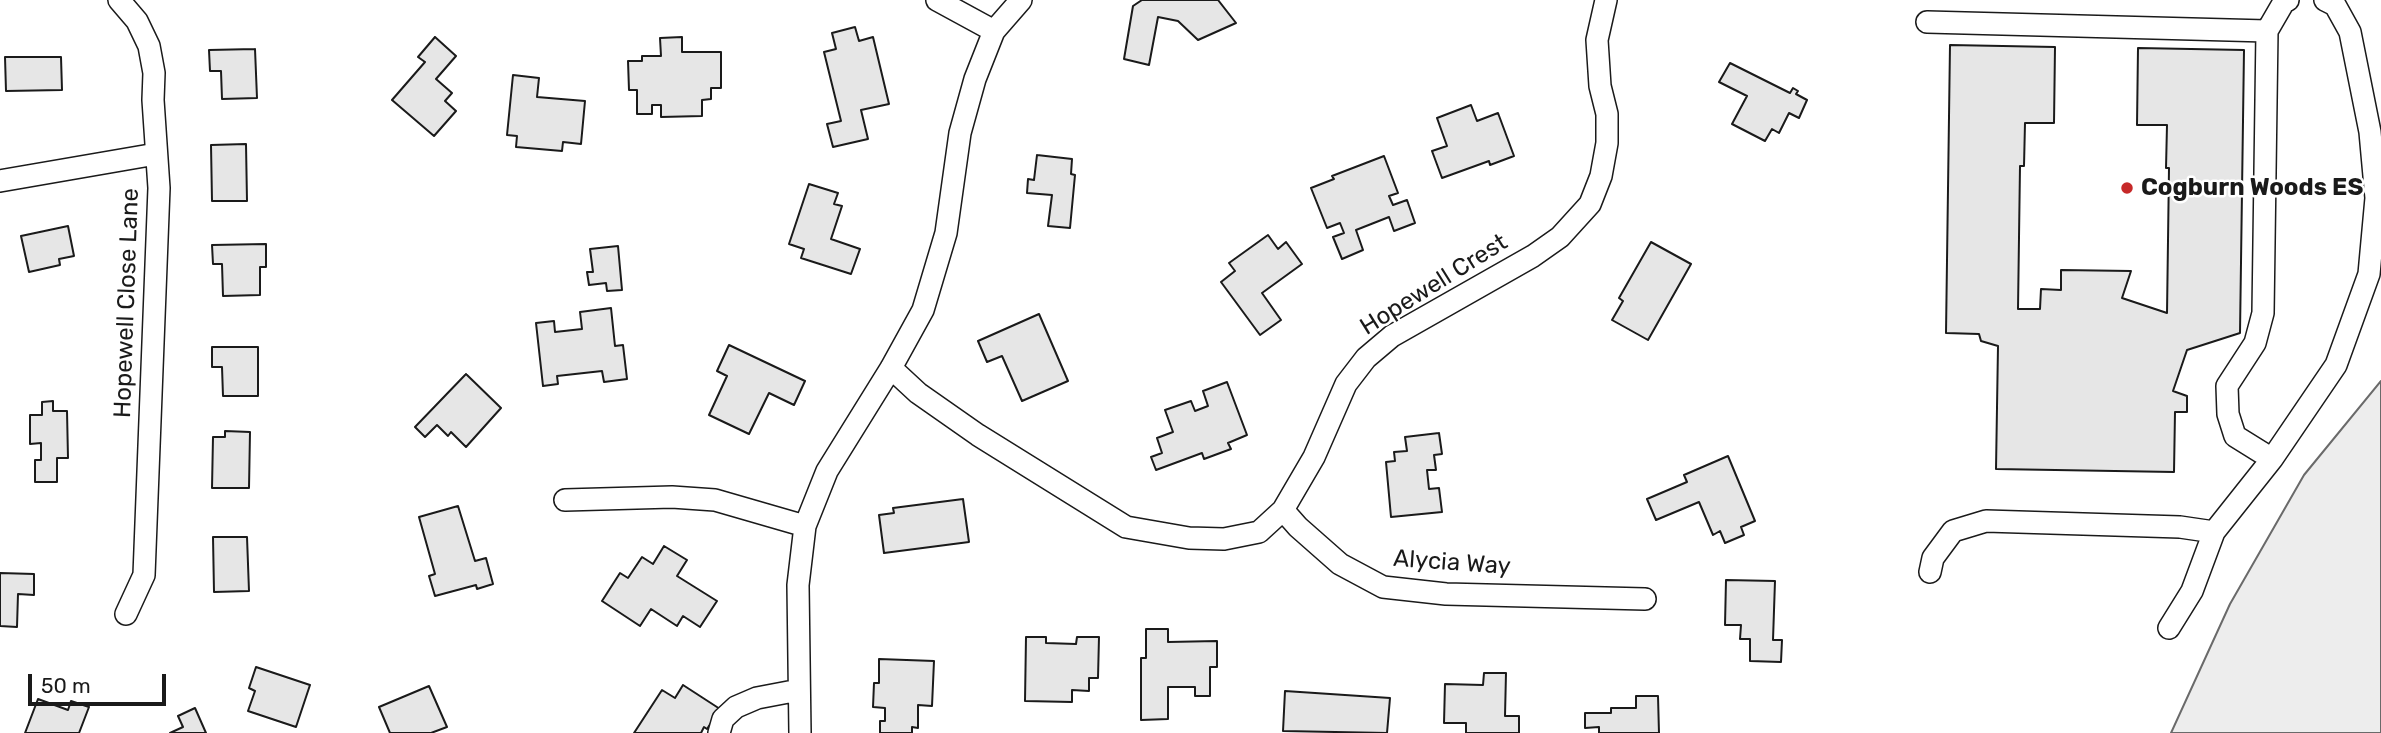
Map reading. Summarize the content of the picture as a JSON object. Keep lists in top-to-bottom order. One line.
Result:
{"streets":{"street":["Hopewell Crest","Hopewell Close Lane","Alycia Way"]},"crossings":[["Hopewell Crest","Alycia Way"]],"places":["Cogburn Woods ES"],"scale_bar":"50 m"}
